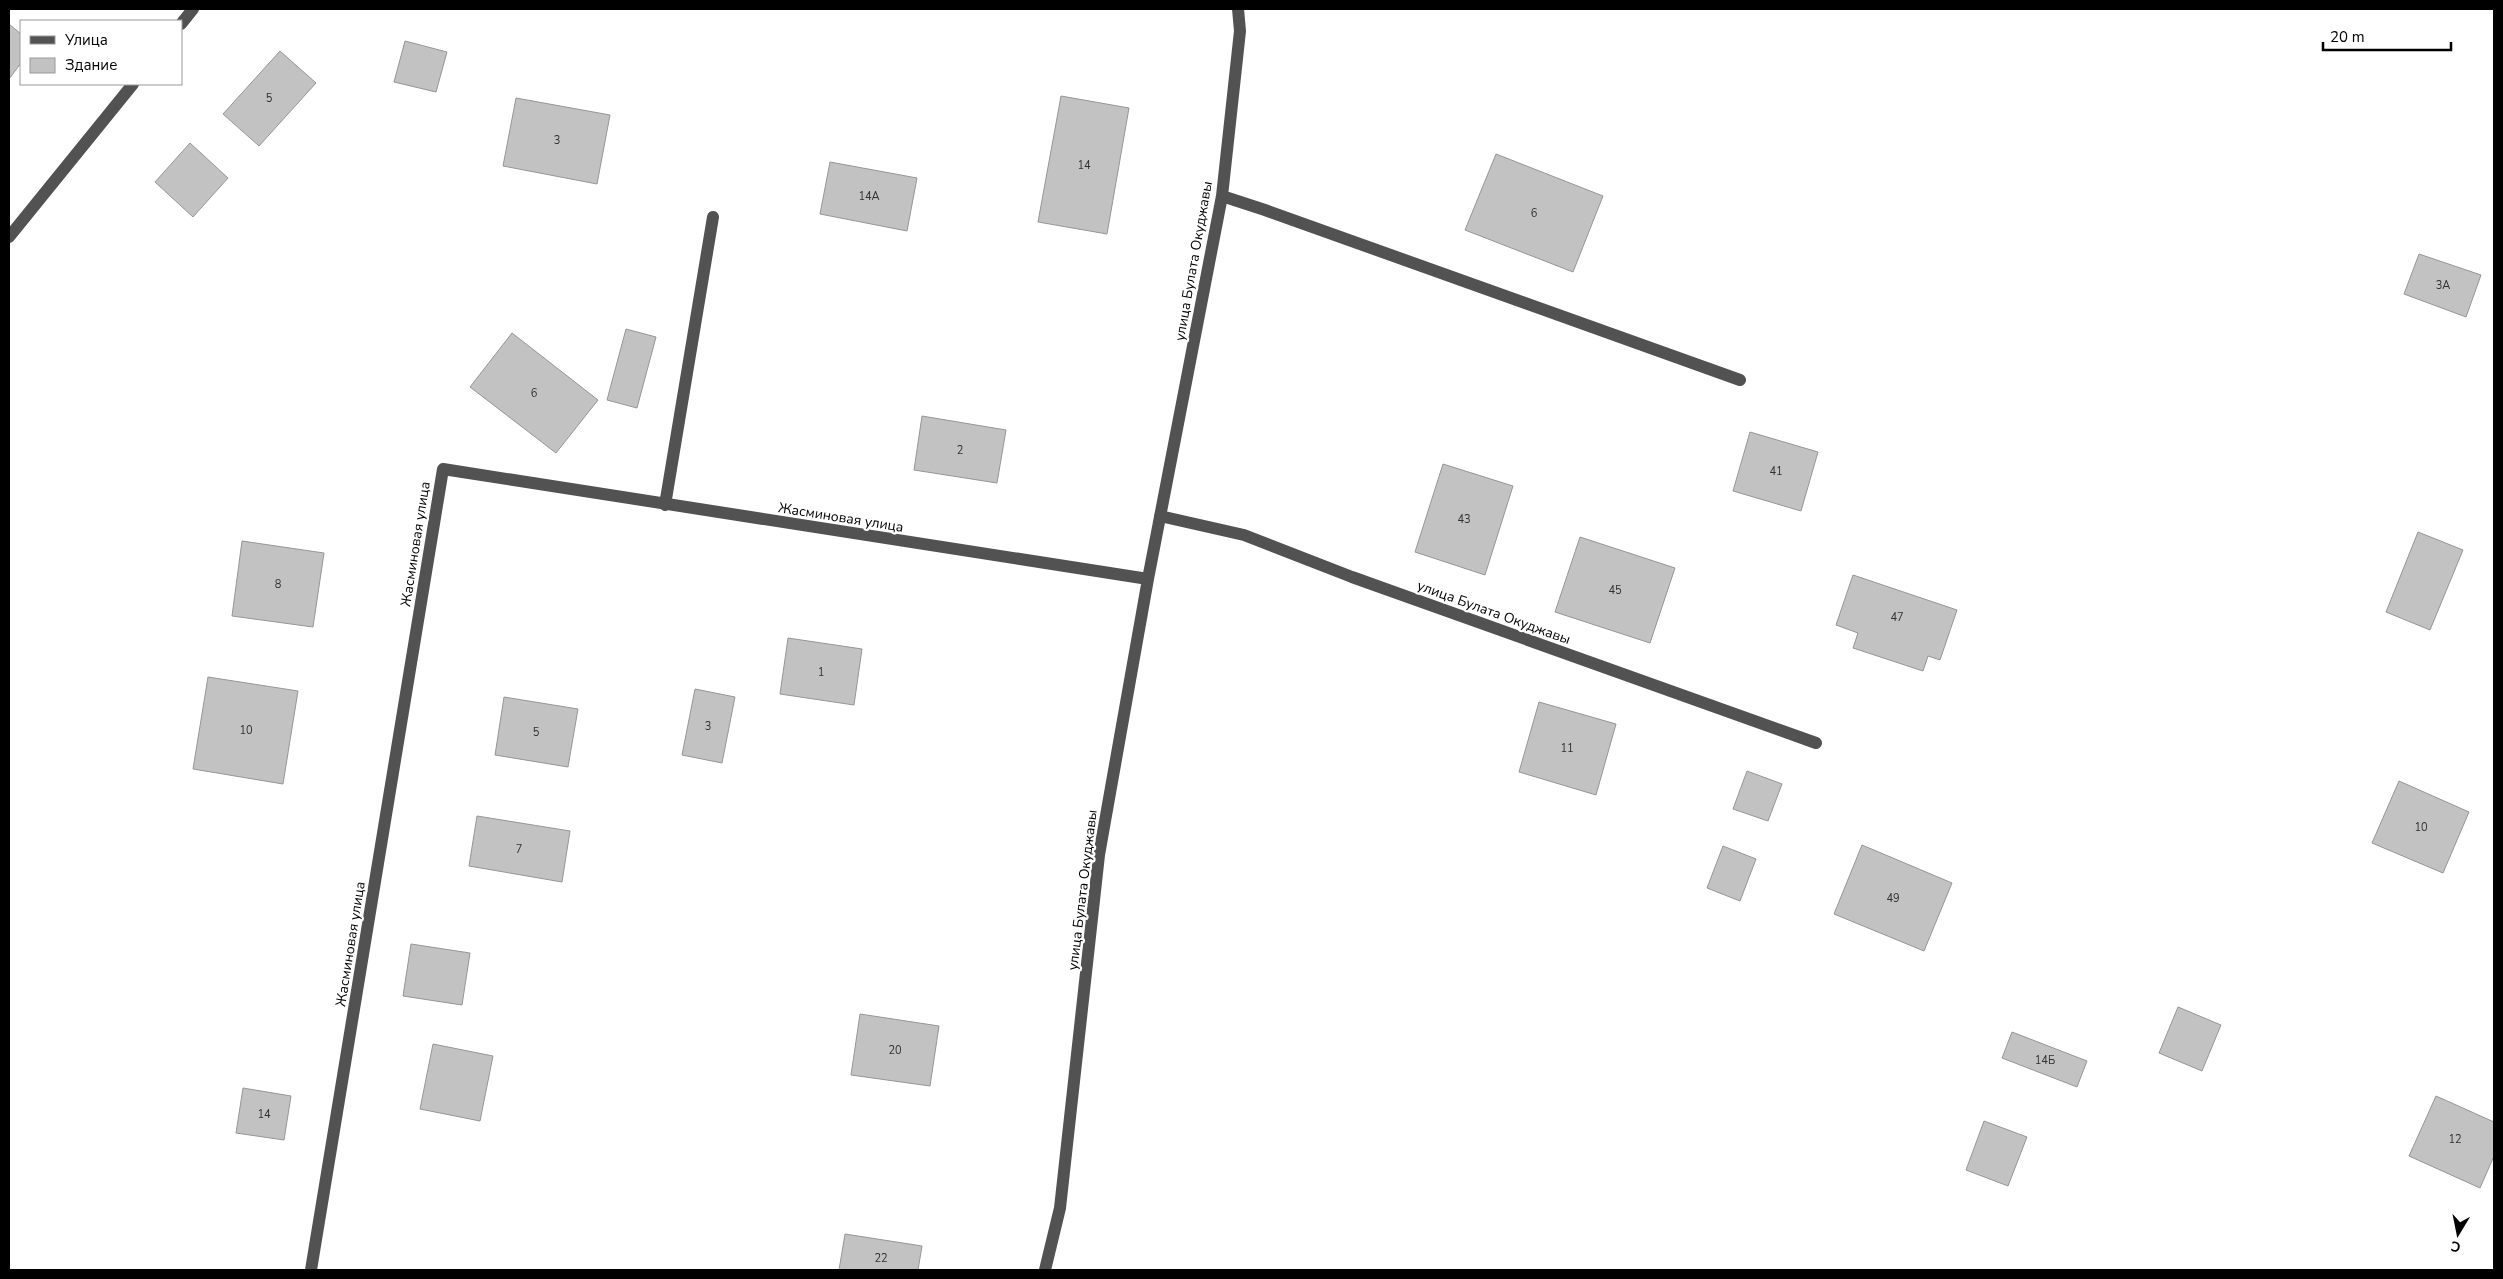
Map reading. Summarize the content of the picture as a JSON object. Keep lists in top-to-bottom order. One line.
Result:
{"streets":{"street":["улица Булата Окуджавы","Жасминовая улица"]},"crossings":[["улица Булата Окуджавы","Жасминовая улица"]],"house_numbers":["5","3","14","14А","6","3А","6","2","41","43","8","45","47","1","3","10","5","11","10","7","49","20","14Б","14","12","22"],"legend":["Улица","Здание"],"scale_bar":"20 m","north":"bottom"}
